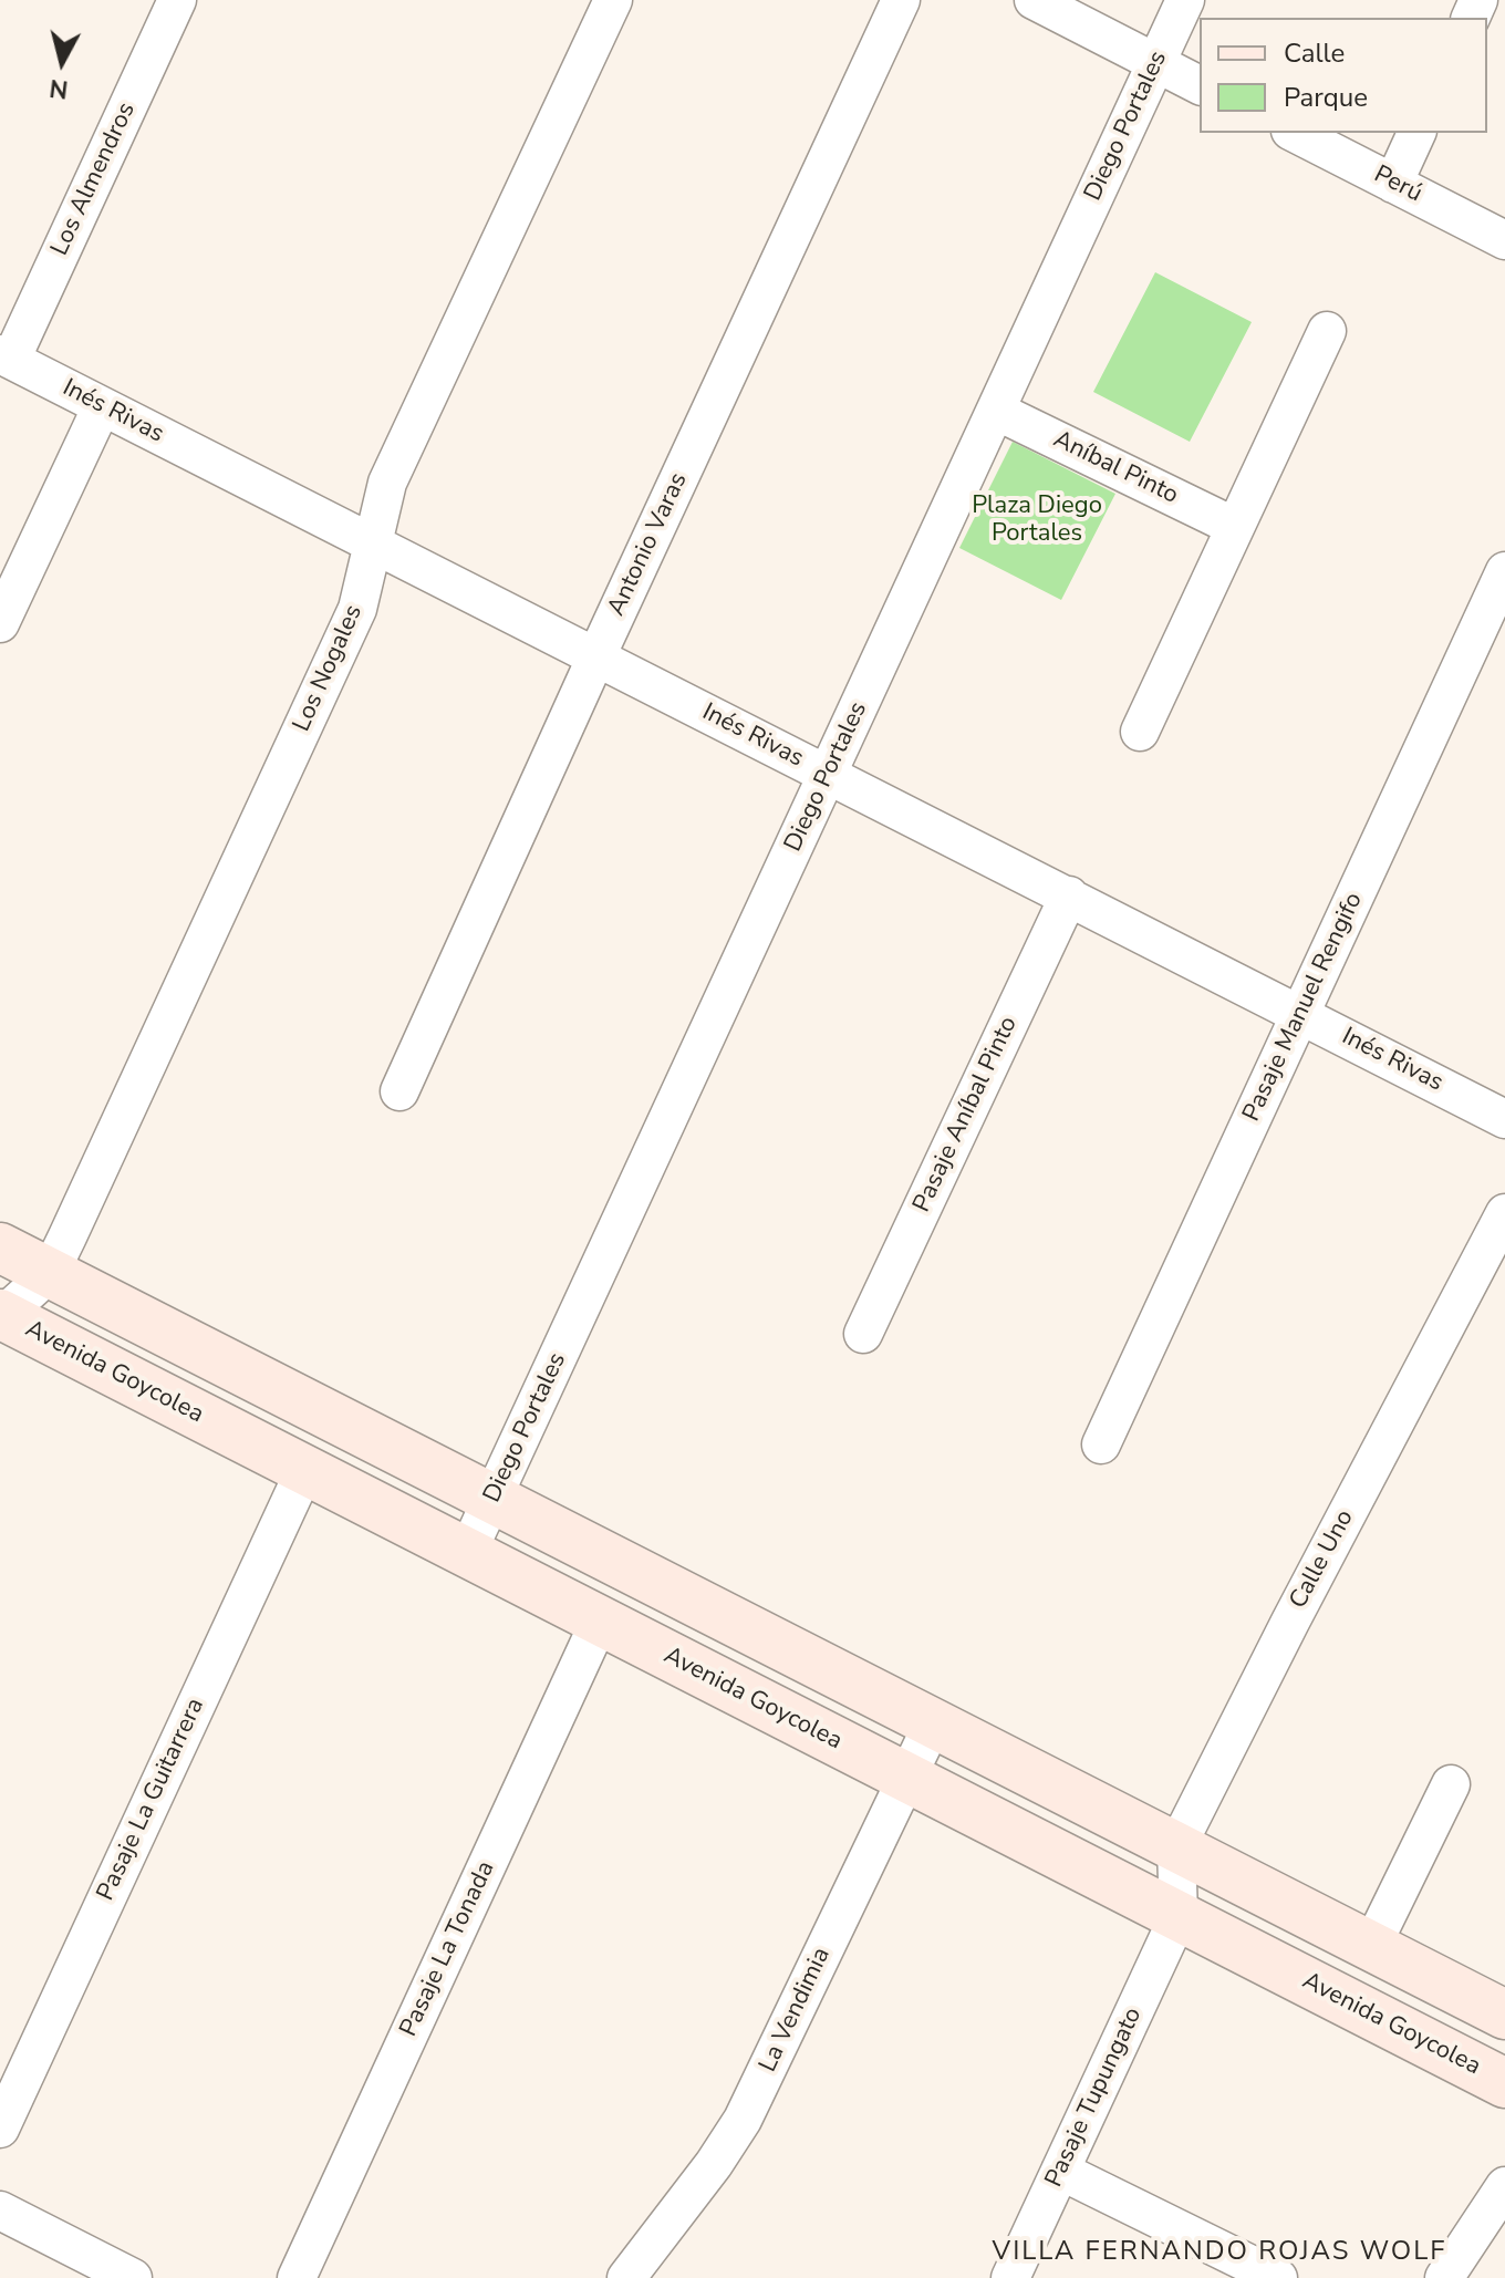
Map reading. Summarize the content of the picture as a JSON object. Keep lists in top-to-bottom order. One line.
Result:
{"streets":{"street":["Diego Portales","Los Almendros","Perú","Inés Rivas","Aníbal Pinto","Antonio Varas","Los Nogales","Pasaje Manuel Rengifo","Pasaje Aníbal Pinto","Avenida Goycolea","Calle Uno","Pasaje La Guitarrera","Pasaje La Tonada","La Vendimia","Pasaje Tupungato"]},"crossings":[["Diego Portales","Inés Rivas"],["Diego Portales","Aníbal Pinto"],["Diego Portales","Avenida Goycolea"],["Los Almendros","Inés Rivas"],["Inés Rivas","Antonio Varas"],["Inés Rivas","Los Nogales"],["Inés Rivas","Pasaje Manuel Rengifo"],["Inés Rivas","Pasaje Aníbal Pinto"],["Los Nogales","Avenida Goycolea"],["Avenida Goycolea","Calle Uno"],["Avenida Goycolea","Pasaje La Guitarrera"],["Avenida Goycolea","Pasaje La Tonada"],["Avenida Goycolea","La Vendimia"],["Avenida Goycolea","Pasaje Tupungato"],["Calle Uno","Pasaje Tupungato"]],"districts":["VILLA FERNANDO ROJAS WOLF"],"parks":["Plaza Diego Portales"],"legend":["Calle","Parque"],"north":"bottom"}
